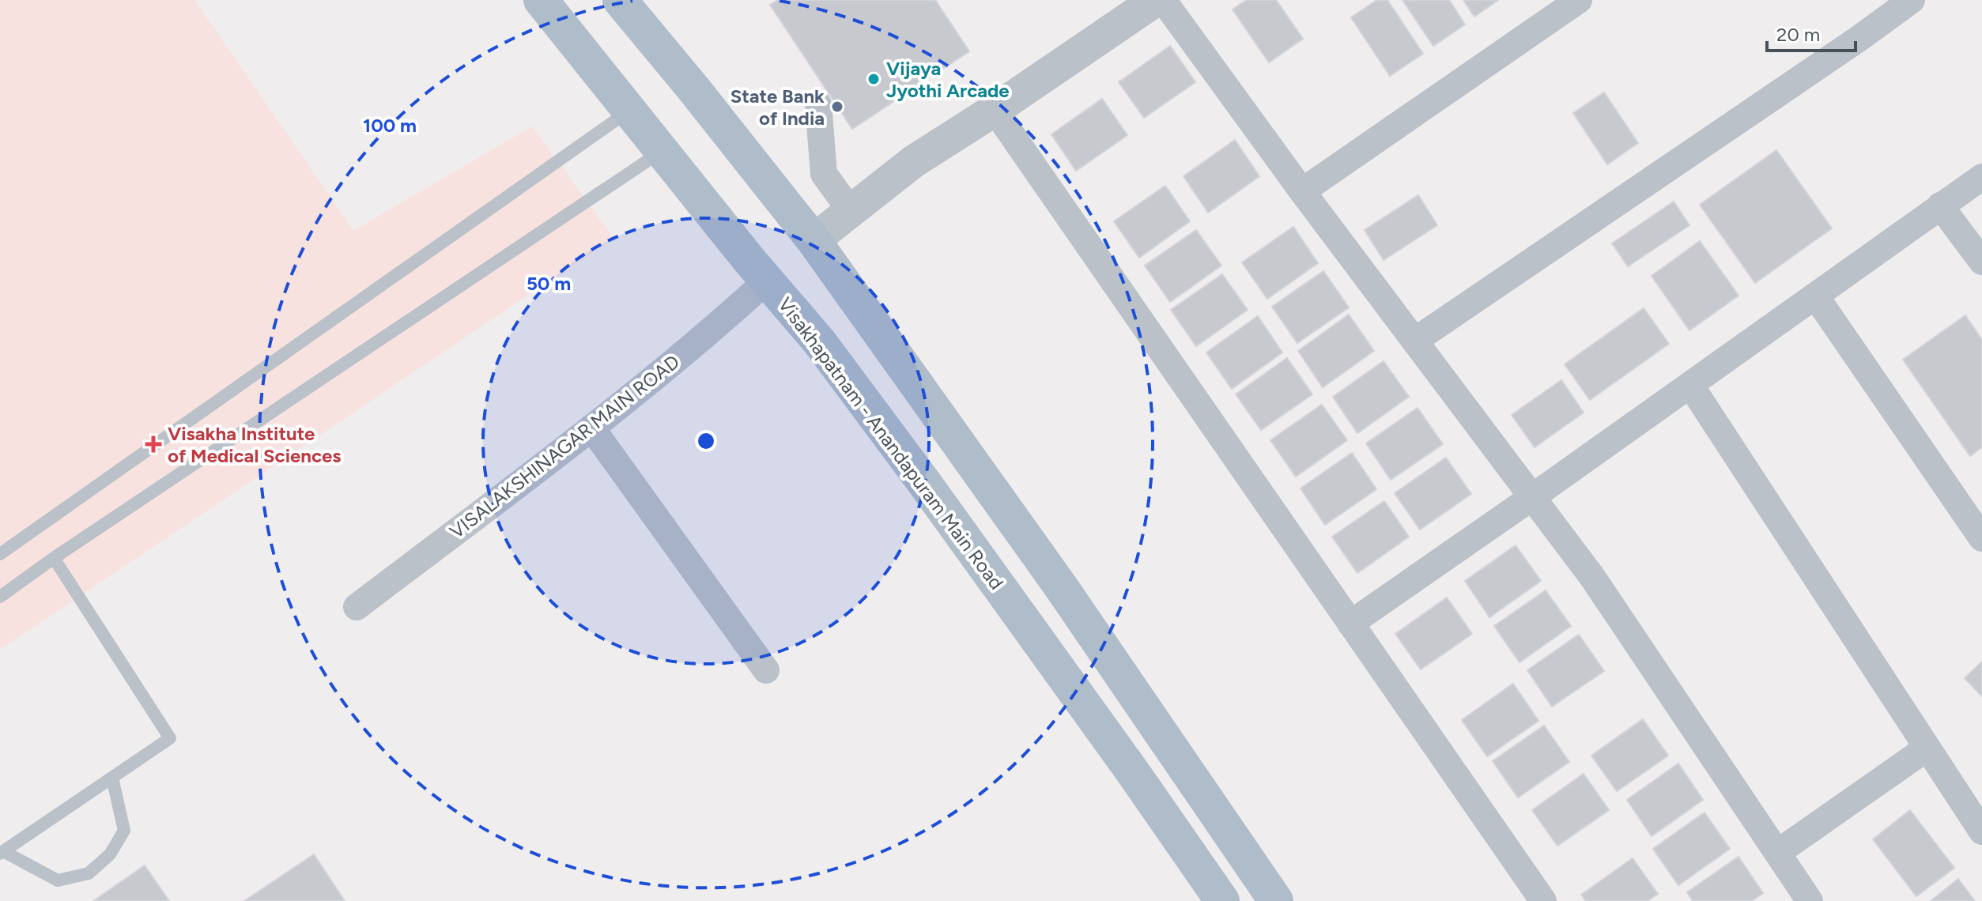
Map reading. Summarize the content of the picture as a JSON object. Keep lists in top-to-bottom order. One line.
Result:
{"streets":{"main road":["Visakhapatnam - Anandapuram Main Road"],"street":["VISALAKSHINAGAR MAIN ROAD"]},"crossings":[["Visakhapatnam - Anandapuram Main Road","VISALAKSHINAGAR MAIN ROAD"]],"places":{"other":["Vijaya Jyothi Arcade","State Bank of India"],"health":["Visakha Institute of Medical Sciences"]},"scale_bar":"20 m","rings":["100 m","50 m"]}
